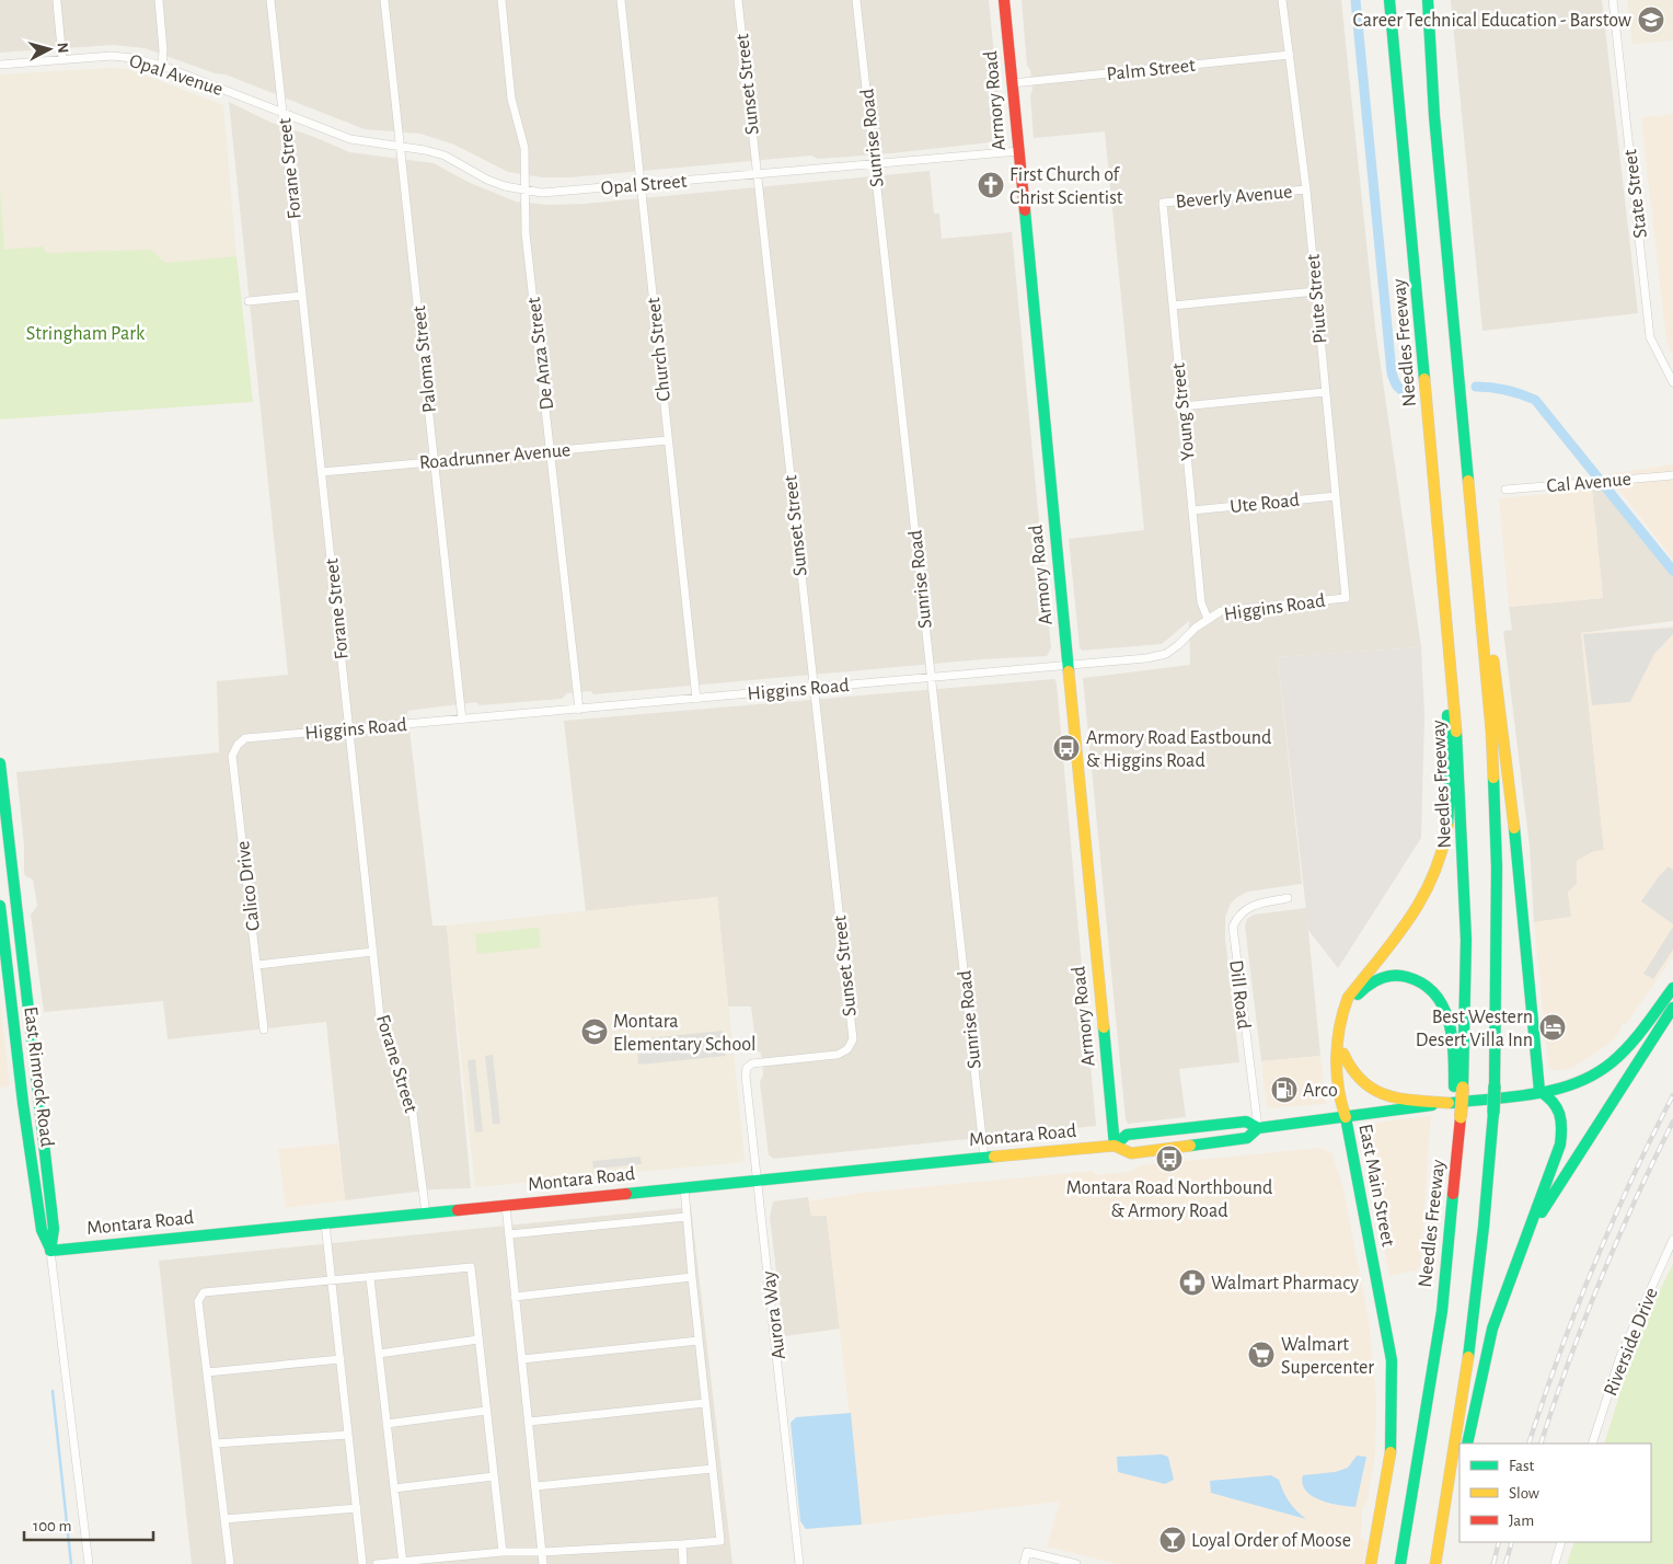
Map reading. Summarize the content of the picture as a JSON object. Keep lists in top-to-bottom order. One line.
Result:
{"streets":{"main road":["Armory Road","Needles Freeway","East Rimrock Road","Montara Road","East Main Street"],"street":["Palm Street","Opal Avenue","Sunset Street","Sunrise Road","Forane Street","Opal Street","State Street","Beverly Avenue","Piute Street","Church Street","De Anza Street","Paloma Street","Young Street","Roadrunner Avenue","Cal Avenue","Ute Road","Higgins Road","Calico Drive","Dill Road","Aurora Way","Riverside Drive"]},"crossings":[["Palm Street","Armory Road"],["Palm Street","Piute Street"],["Opal Avenue","Forane Street"],["Opal Avenue","Opal Street"],["Sunset Street","Opal Street"],["Sunset Street","Higgins Road"],["Sunset Street","Aurora Way"],["Armory Road","Opal Street"],["Armory Road","Higgins Road"],["Armory Road","Montara Road"],["Sunrise Road","Opal Street"],["Sunrise Road","Higgins Road"],["Sunrise Road","Montara Road"],["Forane Street","Opal Street"],["Forane Street","Roadrunner Avenue"],["Forane Street","Higgins Road"],["Forane Street","Montara Road"],["Opal Street","Church Street"],["Opal Street","De Anza Street"],["Opal Street","Paloma Street"],["Beverly Avenue","Piute Street"],["Beverly Avenue","Young Street"],["Piute Street","Ute Road"],["Piute Street","Higgins Road"],["Church Street","Roadrunner Avenue"],["Church Street","Higgins Road"],["De Anza Street","Roadrunner Avenue"],["De Anza Street","Higgins Road"],["Paloma Street","Roadrunner Avenue"],["Paloma Street","Higgins Road"],["Young Street","Ute Road"],["Young Street","Higgins Road"],["Higgins Road","Calico Drive"],["Dill Road","Montara Road"],["East Rimrock Road","Montara Road"],["Montara Road","East Main Street"],["Montara Road","Aurora Way"]],"parks":["Stringham Park"],"places":{"school or university":["Career Technical Education - Barstow","Montara Elementary School"],"church":["First Church of Christ Scientist"],"bus stop":["Armory Road Eastbound & Higgins Road","Montara Road Northbound & Armory Road"],"hotel":["Best Western Desert Villa Inn"],"fuel station":["Arco"],"pharmacy":["Walmart Pharmacy"],"supermarket":["Walmart Supercenter"],"bar":["Loyal Order of Moose"]},"legend":["Fast","Slow","Jam"],"scale_bar":"100 m","north":"right"}
